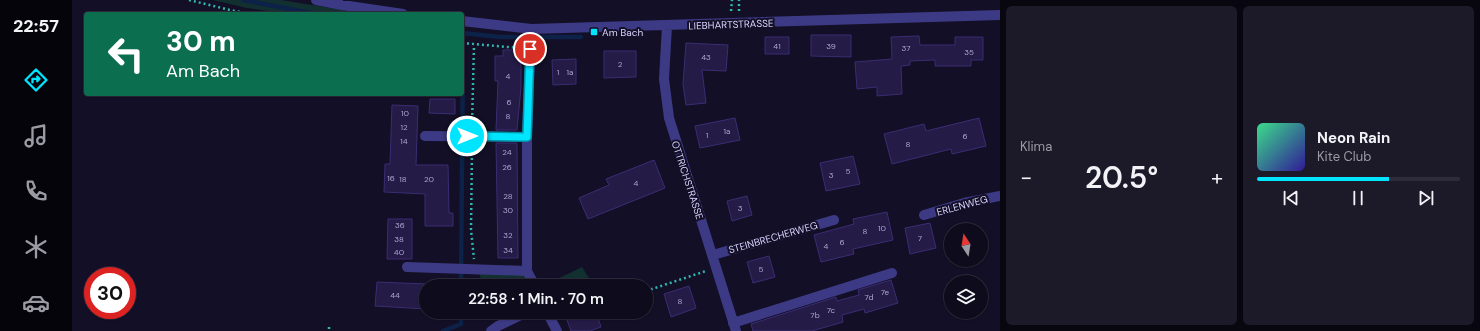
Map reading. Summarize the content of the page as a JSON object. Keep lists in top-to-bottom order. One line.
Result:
{"streets":{"street":["LIEBHARTSTRASSE","OTTRICHSTRASSE","ERLENWEG","STEINBRECHERWEG"]},"crossings":[["LIEBHARTSTRASSE","OTTRICHSTRASSE"],["OTTRICHSTRASSE","STEINBRECHERWEG"]],"places":{"transit":["Am Bach"]},"house_numbers":["41","39","37","35","43","2","1","1a","4","6","10","8","12","1a","1","6","14","8","24","26","5","3","16","18","20","4","28","3","30","36","10","8","32","7","38","6","4","34","40","5","7e","44","7d","8","7c","7b"],"north":"top","page":{"tabs":"22:57","tile":"Klima","turn":["30 m","Am Bach"],"song":["Neon Rain","Kite Club"],"heat":["−","20.5°","+"],"limit":"30","trip":"22:58 · 1 Min. · 70 m"}}
